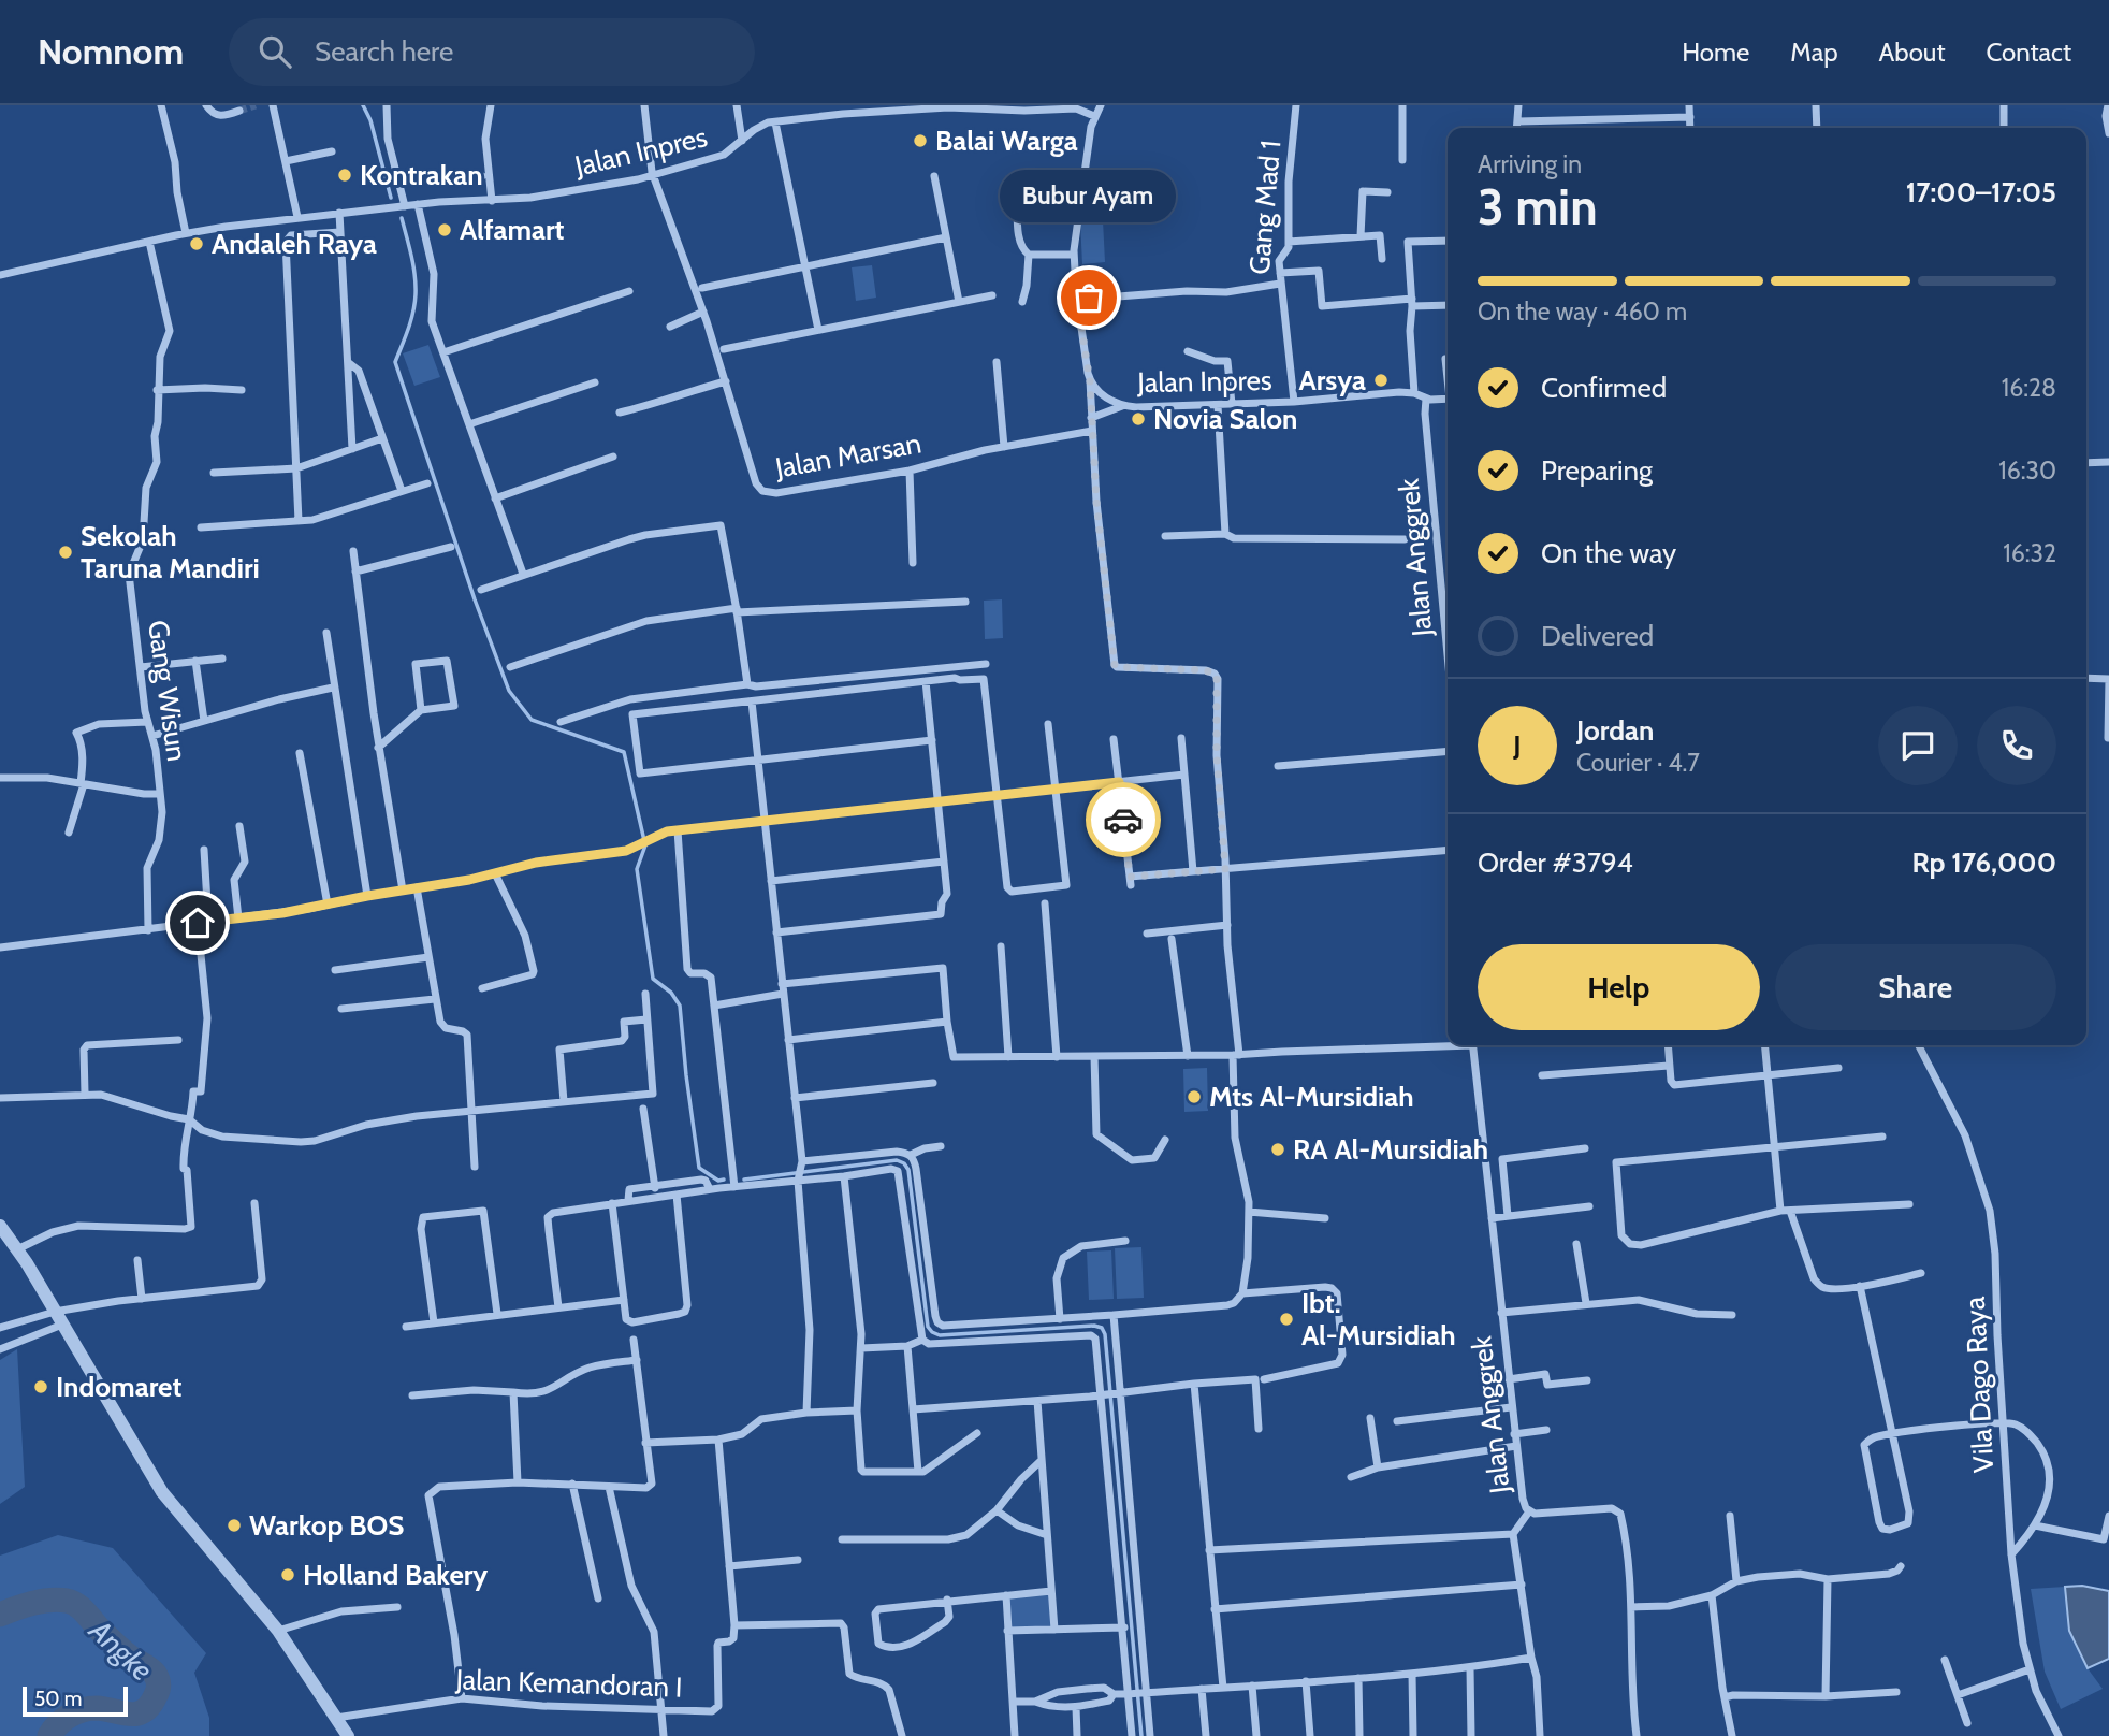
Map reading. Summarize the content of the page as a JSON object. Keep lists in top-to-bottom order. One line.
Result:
{"streets":{"street":["Jalan Inpres","Gang Mad 1","Jalan Marsan","Jalan Anggrek","Gang Wisun","Vila Dago Raya","Jalan Kemandoran I"]},"crossings":[["Jalan Inpres","Gang Mad 1"],["Jalan Inpres","Jalan Marsan"],["Jalan Inpres","Jalan Anggrek"],["Jalan Inpres","Gang Wisun"]],"water":["Angke"],"places":["Balai Warga","Kontrakan","Alfamart","Andaleh Raya","Bubur Ayam","Arsya","Novia Salon","Sekolah Taruna Mandiri","Mts Al-Mursidiah","RA Al-Mursidiah","Ibt. Al-Mursidiah","Indomaret","Warkop BOS","Holland Bakery"],"scale_bar":"50 m","page":{"header":"Nomnom","search":"Search here","nav":["Home","Map","About","Contact"],"heading":["3 min","Arriving in","17:00–17:05"],"panel":["Jordan","Courier · 4.7","Order #3794","Rp 176,000"],"bubble":"Bubur Ayam","bar":"On the way · 460 m","list":[["Confirmed","16:28"],["Preparing","16:30"],["On the way","16:32"],"Delivered"],"round":"J","buttons":["Help","Share"],"scale":"50 m"}}
